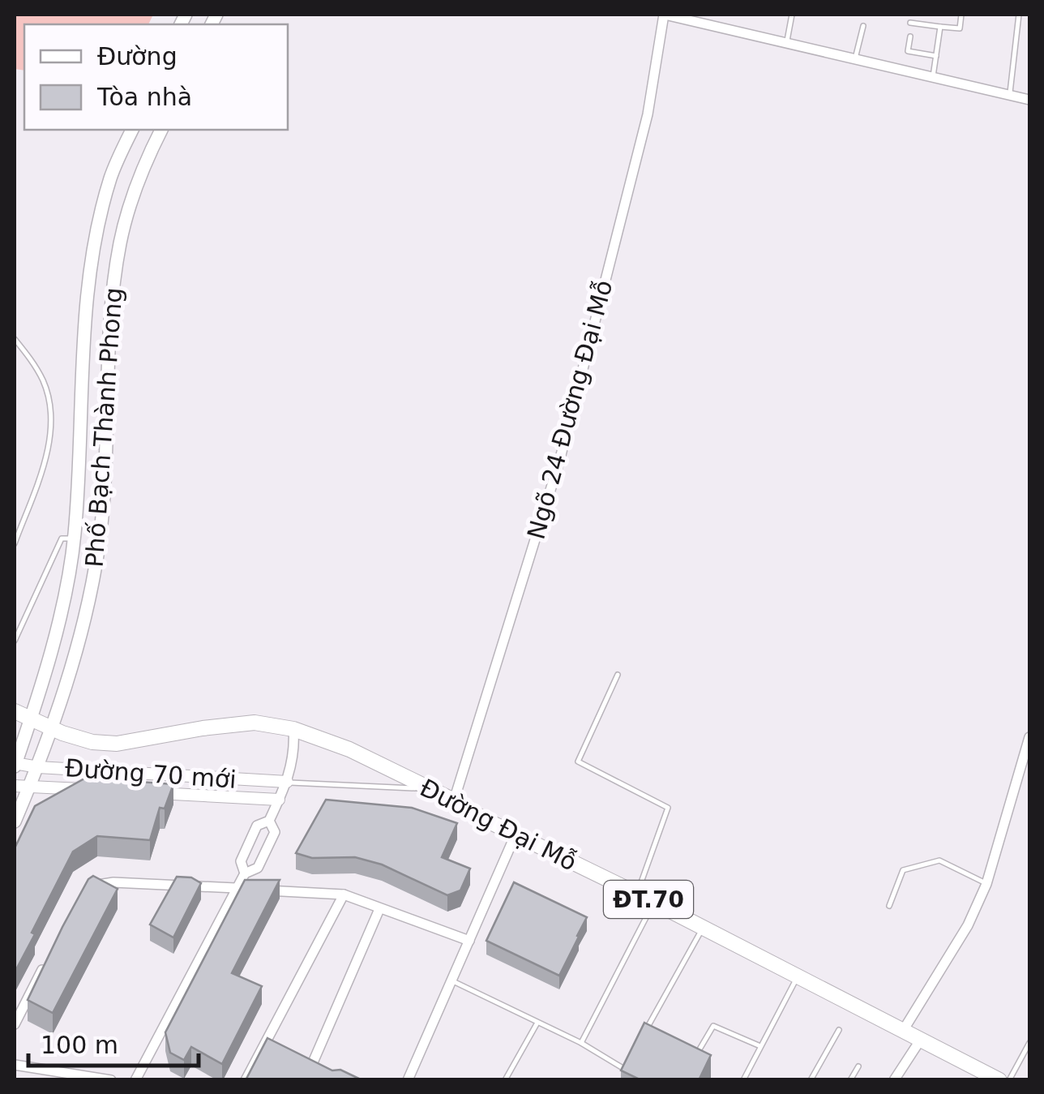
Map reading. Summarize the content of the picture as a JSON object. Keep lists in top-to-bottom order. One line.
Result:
{"streets":{"main road":["Phố Bạch Thành Phong","Đường Đại Mỗ","ĐT.70"],"street":["Ngõ 24 Đường Đại Mỗ","Đường 70 mới"]},"crossings":[["Ngõ 24 Đường Đại Mỗ","Đường Đại Mỗ"],["Phố Bạch Thành Phong","Đường 70 mới"],["Phố Bạch Thành Phong","Đường Đại Mỗ"]],"legend":["Đường","Tòa nhà"],"scale_bar":"100 m"}
